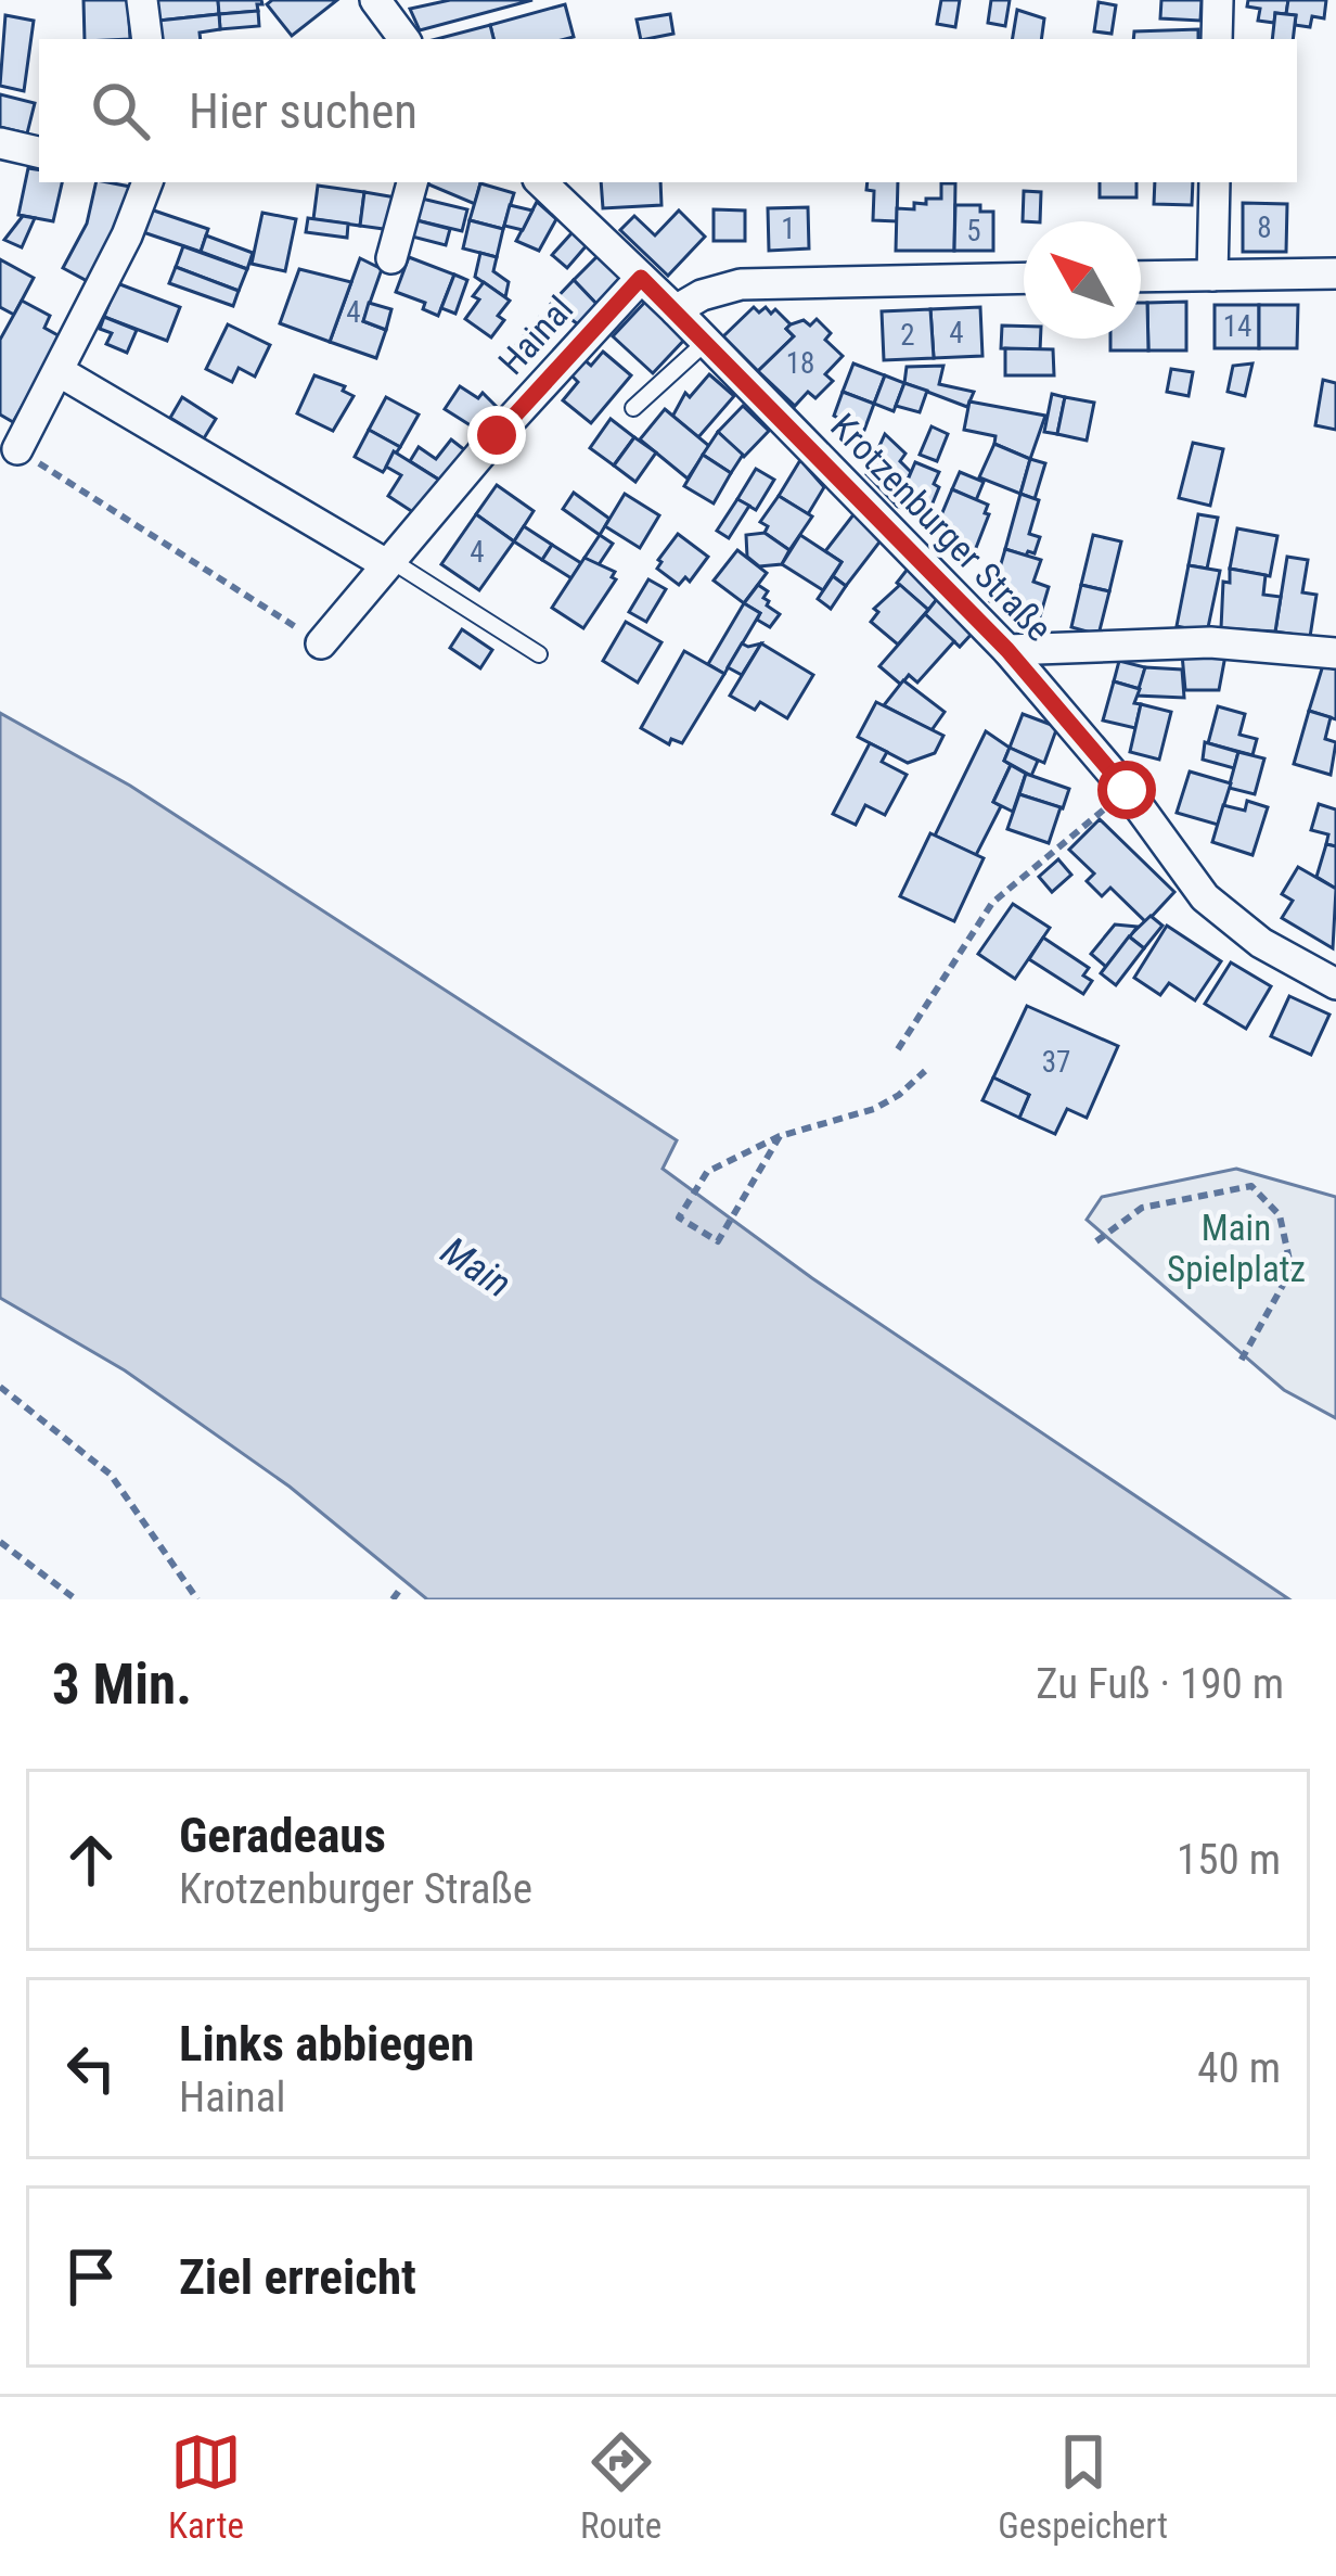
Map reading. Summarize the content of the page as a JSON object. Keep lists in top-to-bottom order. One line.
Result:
{"streets":{"street":["Hainal","Krotzenburger Straße"]},"crossings":[["Hainal","Krotzenburger Straße"]],"water":["Main"],"parks":["Main Spielplatz"],"house_numbers":["8","1","5","4","14","4","2","18","4","37"],"north":"top left","page":{"search":"Hier suchen","heading":["3 Min.","Zu Fuß · 190 m"],"list":[["Geradeaus","Krotzenburger Straße","150 m"],["Links abbiegen","Hainal","40 m"],"Ziel erreicht"],"nav":["Karte","Route","Gespeichert"]}}
